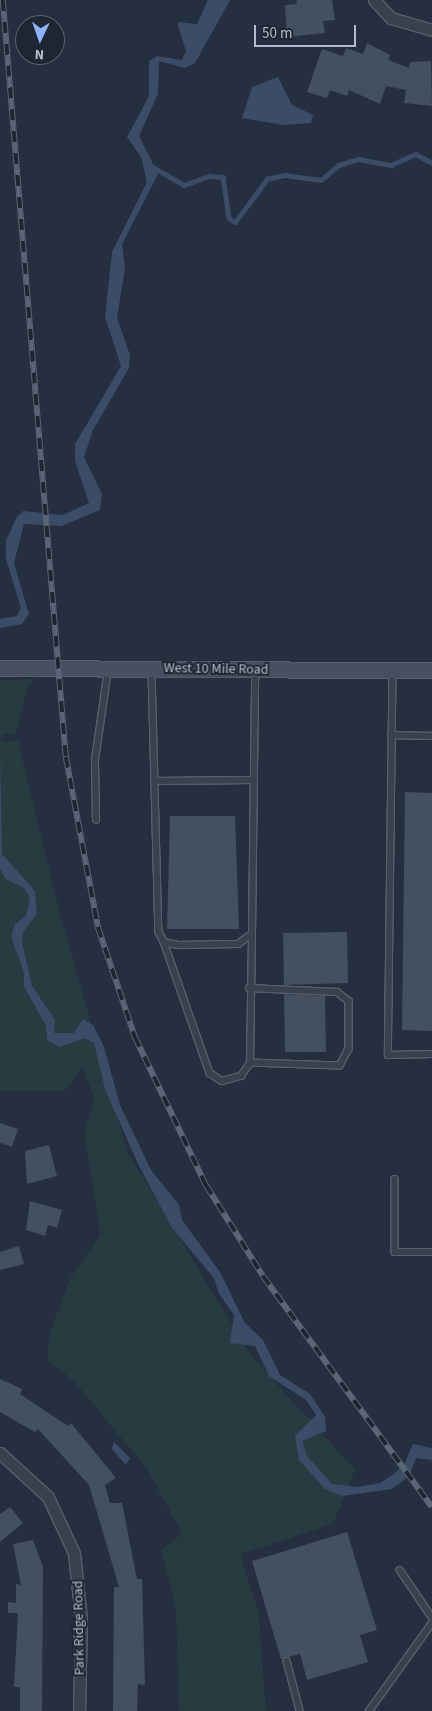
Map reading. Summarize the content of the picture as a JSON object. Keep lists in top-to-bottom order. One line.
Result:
{"streets":{"main road":["West 10 Mile Road"],"street":["Park Ridge Road"]},"scale_bar":"50 m","north":"bottom"}
